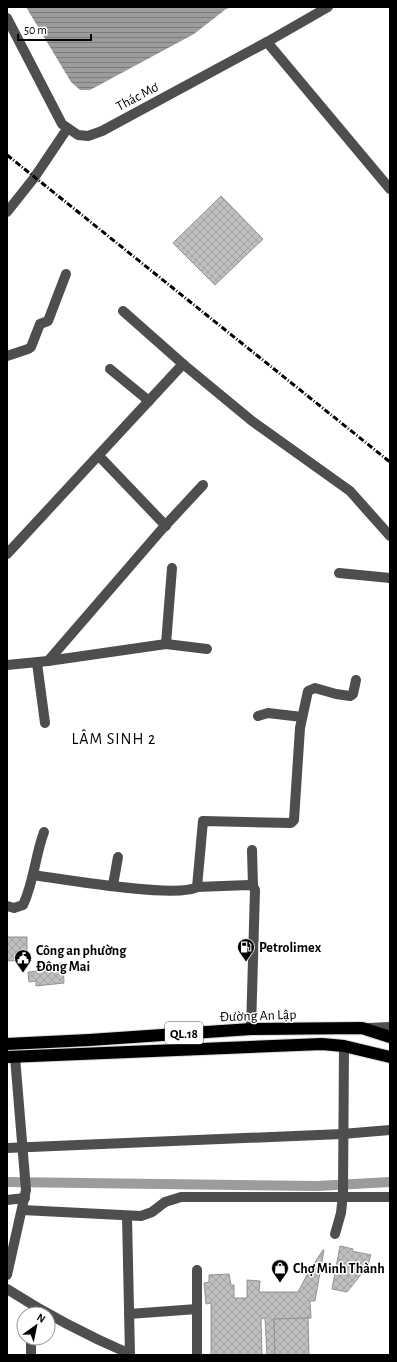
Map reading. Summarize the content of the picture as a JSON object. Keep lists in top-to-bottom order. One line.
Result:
{"streets":{"highway":["Đường An Lập","QL.18"],"street":["Thác Mơ"]},"districts":["LÂM SINH 2"],"places":{"fuel station":["Petrolimex"],"public building":["Công an phường Đông Mai"],"shop":["Chợ Minh Thành"]},"scale_bar":"50 m","north":"top right"}
